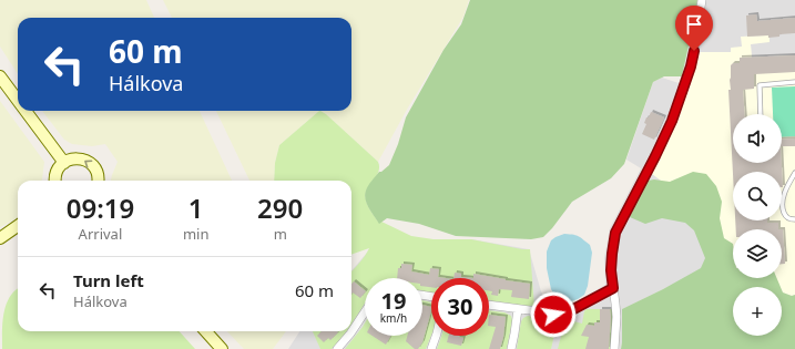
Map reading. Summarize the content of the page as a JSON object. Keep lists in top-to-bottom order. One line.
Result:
{"page":{"turn":["60 m","Hálkova"],"map_buttons":"+","eta":["09:19","Arrival","1","min","290","m"],"list":[{"name":"Turn left","note":"Hálkova","value":"60 m"}],"speed":"19 km/h","limit":"30"}}
